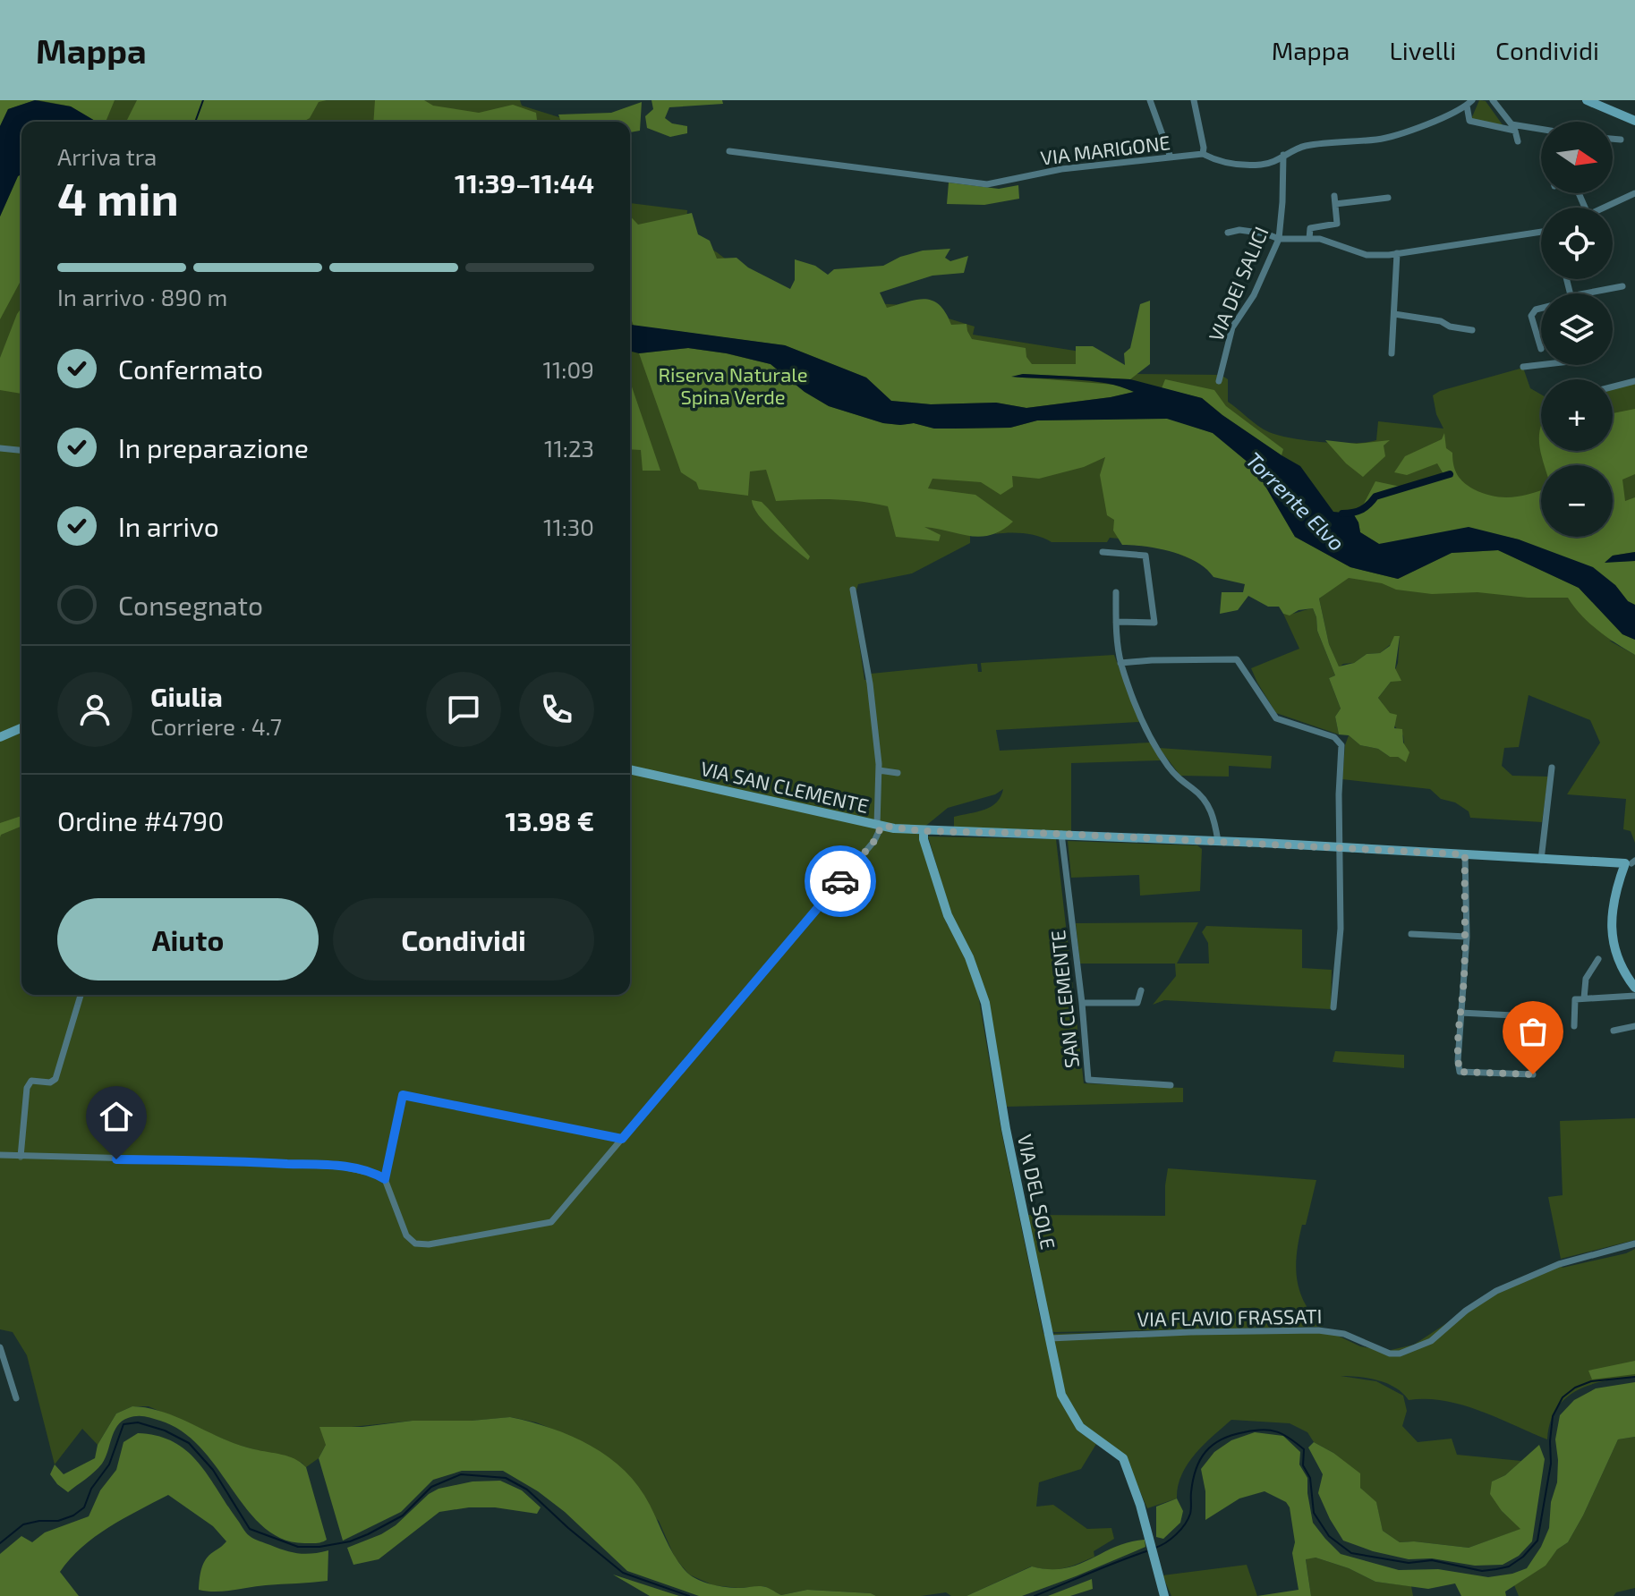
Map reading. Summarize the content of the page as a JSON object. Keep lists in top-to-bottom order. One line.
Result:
{"streets":{"street":["VIA MARIGONE","VIA DEI SALICI","VIA SAN CLEMENTE","SAN CLEMENTE","VIA DEL SOLE","VIA FLAVIO FRASSATI"]},"crossings":[["VIA MARIGONE","VIA DEI SALICI"],["VIA SAN CLEMENTE","SAN CLEMENTE"],["VIA SAN CLEMENTE","VIA DEL SOLE"],["VIA DEL SOLE","VIA FLAVIO FRASSATI"]],"water":["Torrente Elvo"],"parks":["Riserva Naturale Spina Verde"],"north":"right","page":{"header":"Mappa","nav":["Mappa","Livelli","Condividi"],"map_buttons":["+","−"],"heading":["4 min","Arriva tra","11:39–11:44"],"panel":["Giulia","Corriere · 4.7","Ordine #4790","13.98 €"],"bar":"In arrivo · 890 m","list":[["Confermato","11:09"],["In preparazione","11:23"],["In arrivo","11:30"],"Consegnato"],"buttons":["Aiuto","Condividi"]}}
